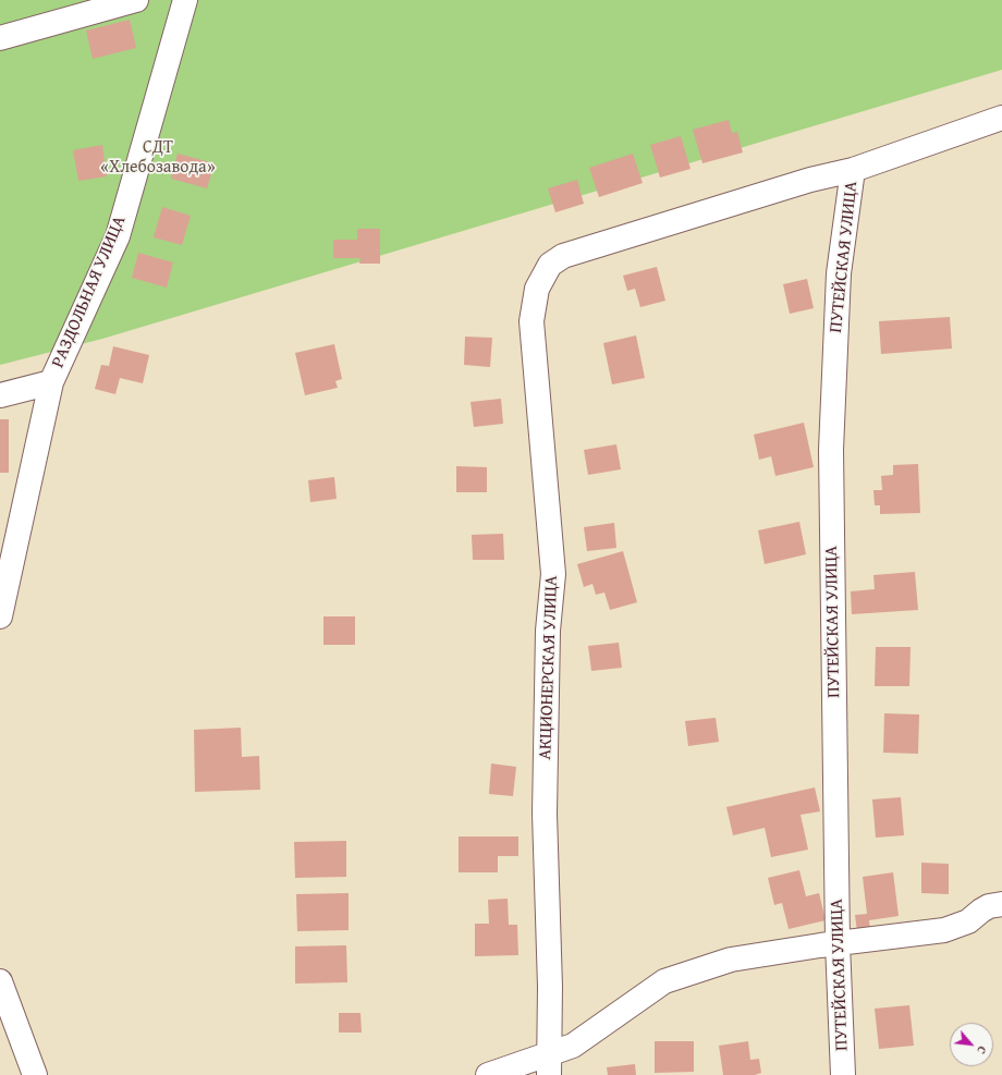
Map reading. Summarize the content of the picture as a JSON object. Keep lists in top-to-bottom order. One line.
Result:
{"streets":{"street":["ПУТЕЙСКАЯ УЛИЦА","РАЗДОЛЬНАЯ УЛИЦА","АКЦИОНЕРСКАЯ УЛИЦА"]},"crossings":[["ПУТЕЙСКАЯ УЛИЦА","АКЦИОНЕРСКАЯ УЛИЦА"]],"parks":["СДТ «Хлебозавода»"],"north":"bottom right"}
